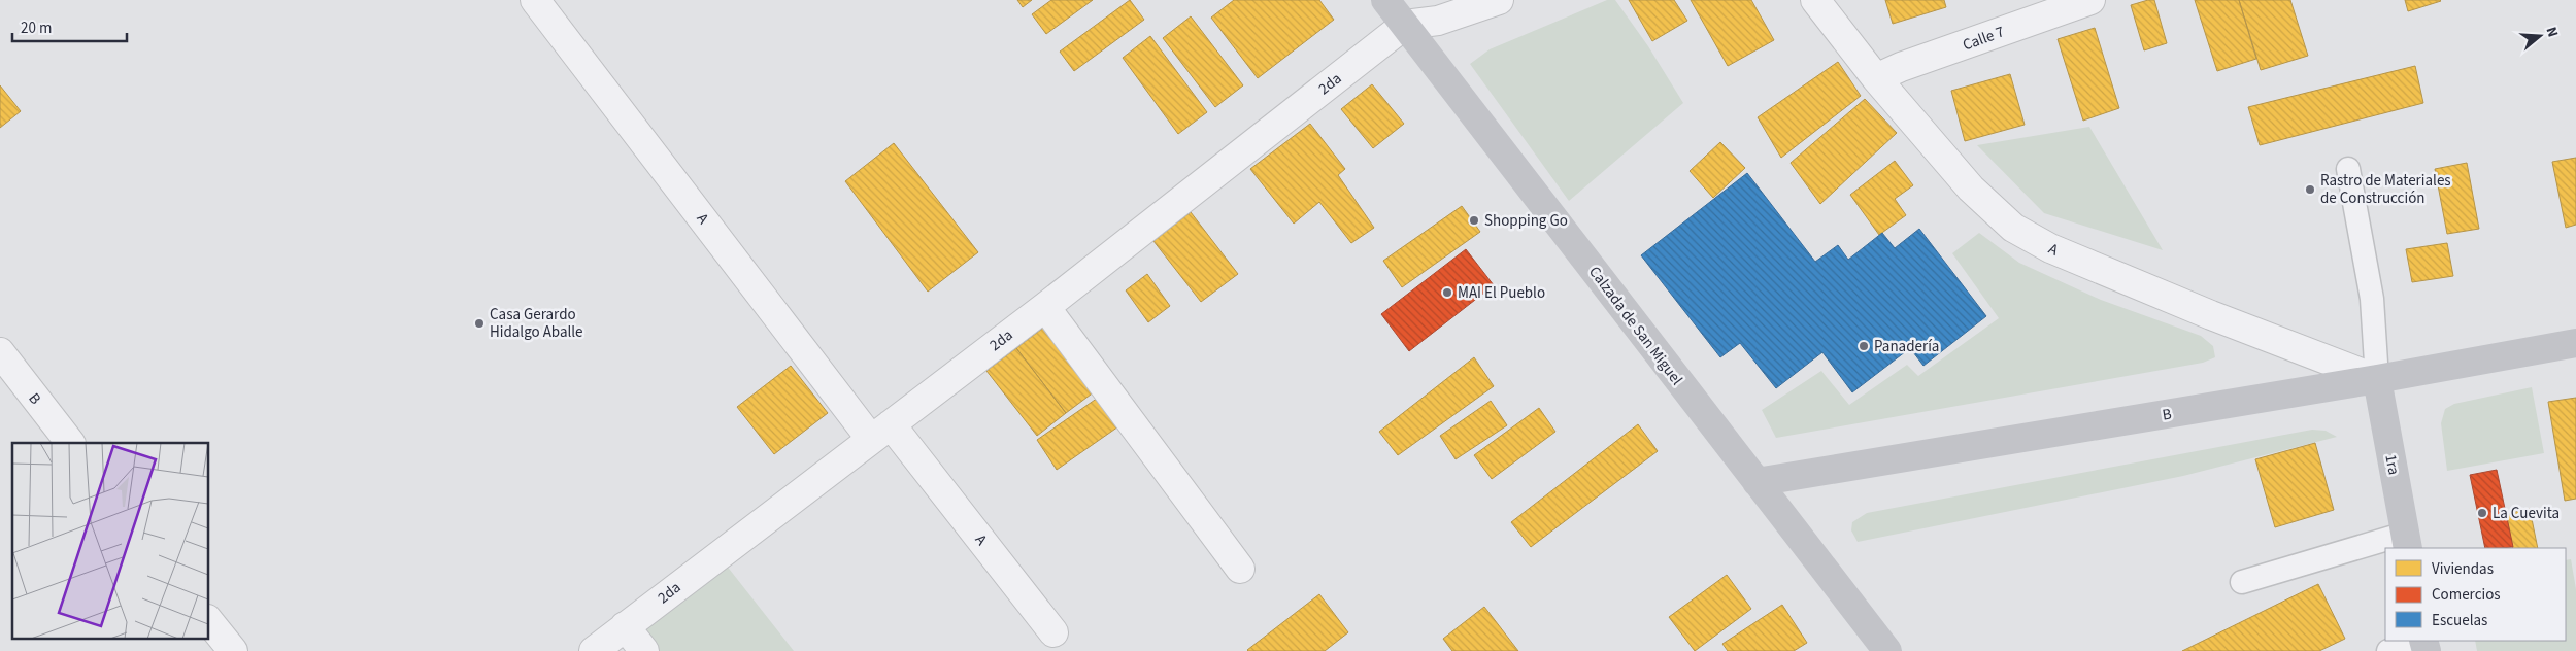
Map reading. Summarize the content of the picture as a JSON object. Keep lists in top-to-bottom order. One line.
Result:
{"streets":{"street":["Calle 7","2da","A","Calzada de San Miguel","B","1ra"]},"crossings":[["Calle 7","A"],["2da","A"],["2da","Calzada de San Miguel"],["A","B"],["A","1ra"],["Calzada de San Miguel","B"],["B","1ra"]],"places":["Rastro de Materiales de Construcción","Shopping Go","MAI El Pueblo","Casa Gerardo Hidalgo Aballe","Panadería","La Cuevita"],"legend":["Viviendas","Comercios","Escuelas"],"scale_bar":"20 m","north":"right"}
